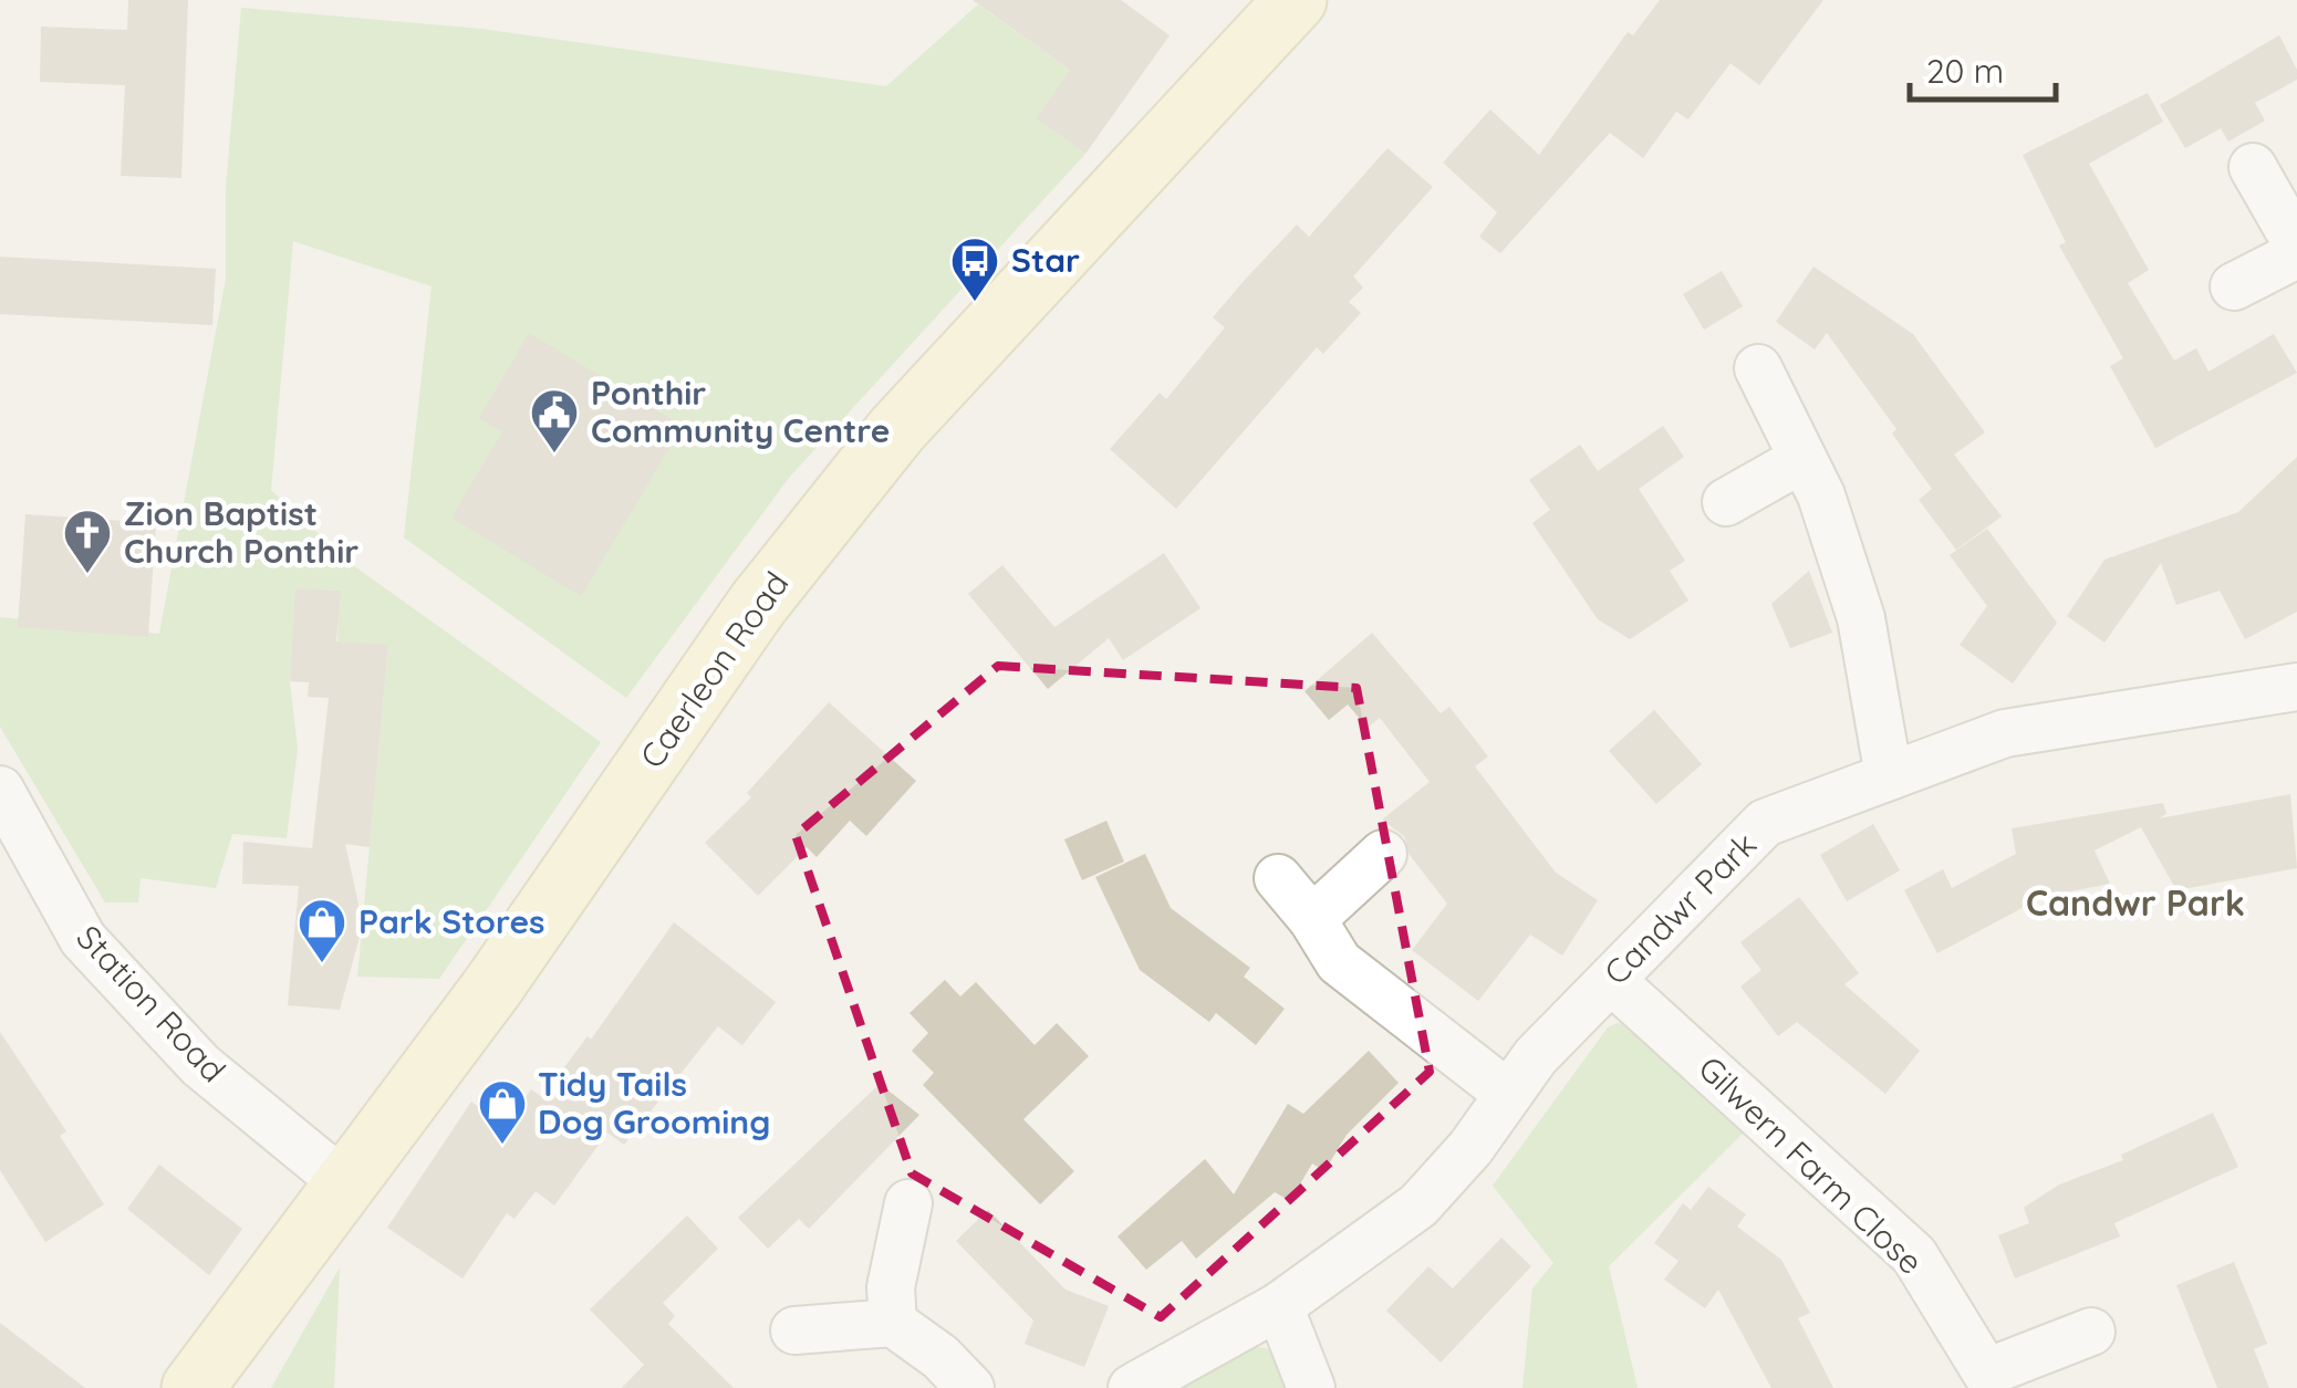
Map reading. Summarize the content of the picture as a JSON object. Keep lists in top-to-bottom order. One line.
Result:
{"streets":{"main road":["Caerleon Road"],"street":["Candwr Park","Station Road","Gilwern Farm Close"]},"crossings":[["Caerleon Road","Station Road"],["Candwr Park","Gilwern Farm Close"]],"districts":["Candwr Park"],"places":{"bus stop":["Star"],"public building":["Ponthir Community Centre"],"church":["Zion Baptist Church Ponthir"],"shop":["Park Stores","Tidy Tails Dog Grooming"]},"scale_bar":"20 m"}
